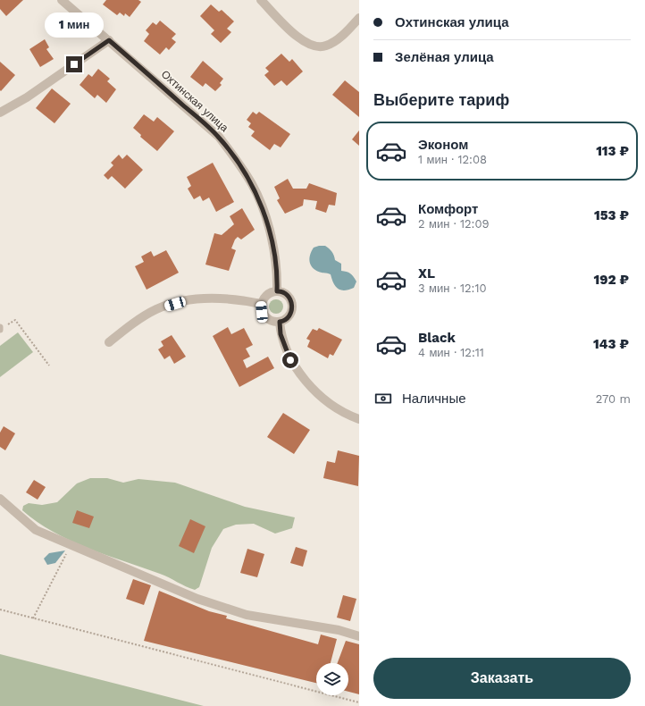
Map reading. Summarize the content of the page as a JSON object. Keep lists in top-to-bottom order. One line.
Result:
{"streets":{"street":["Охтинская улица"]},"page":{"banner":["Охтинская улица","Зелёная улица"],"bubble":"1 мин","heading":"Выберите тариф","list":[{"name":"Эконом","note":"1 мин · 12:08","value":"113 ₽"},{"name":"Комфорт","note":"2 мин · 12:09","value":"153 ₽"},{"name":"XL","note":"3 мин · 12:10","value":"192 ₽"},{"name":"Black","note":"4 мин · 12:11","value":"143 ₽"}],"pay":["Наличные","270 m"],"buttons":"Заказать"}}
